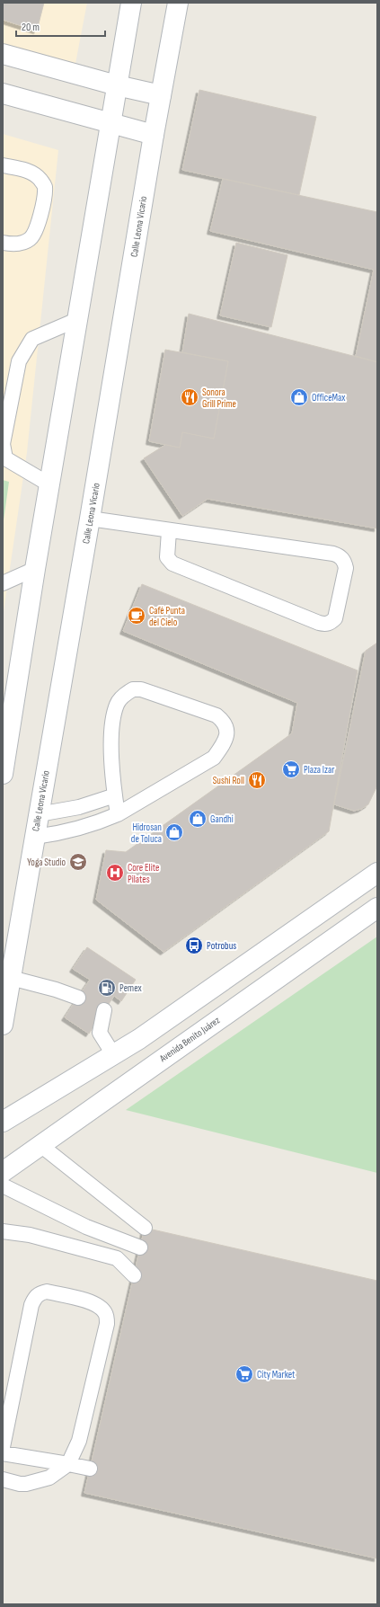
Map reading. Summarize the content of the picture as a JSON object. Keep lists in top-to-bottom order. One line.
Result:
{"streets":{"main road":["Calle Leona Vicario","Avenida Benito Juárez"]},"places":{"restaurant":["Sonora Grill Prime","Sushi Roll"],"shop":["OfficeMax","Gandhi","Hidrosan de Toluca"],"cafe":["Café Punta del Cielo"],"supermarket":["Plaza Izar","City Market"],"school or university":["Yoga Studio"],"hospital":["Core Elite Pilates"],"bus stop":["Potrobus"],"fuel station":["Pemex"]},"scale_bar":"20 m"}
